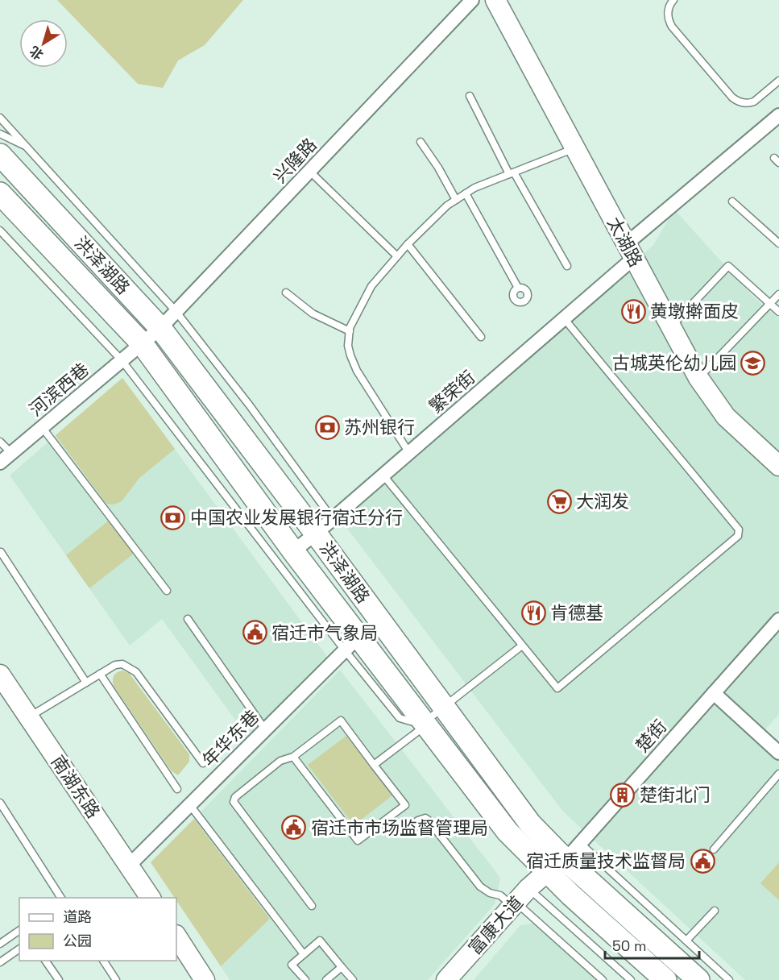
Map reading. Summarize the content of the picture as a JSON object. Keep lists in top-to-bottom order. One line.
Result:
{"streets":{"main road":["洪泽湖路"],"street":["兴隆路","太湖路","河滨西巷","繁荣街","楚街","年华东巷","南湖东路","富康大道"]},"crossings":[["兴隆路","洪泽湖路"],["兴隆路","河滨西巷"],["太湖路","繁荣街"],["洪泽湖路","河滨西巷"],["洪泽湖路","繁荣街"],["洪泽湖路","楚街"],["洪泽湖路","年华东巷"],["洪泽湖路","富康大道"],["楚街","富康大道"],["年华东巷","南湖东路"]],"places":{"restaurant":["黄墩擀面皮","肯德基"],"school or university":["古城英伦幼儿园"],"bank":["苏州银行","中国农业发展银行宿迁分行"],"supermarket":["大润发"],"public building":["宿迁市气象局","宿迁市市场监督管理局","宿迁质量技术监督局"],"building":["楚街北门"]},"legend":["道路","公园"],"scale_bar":"50 m","north":"bottom left"}
